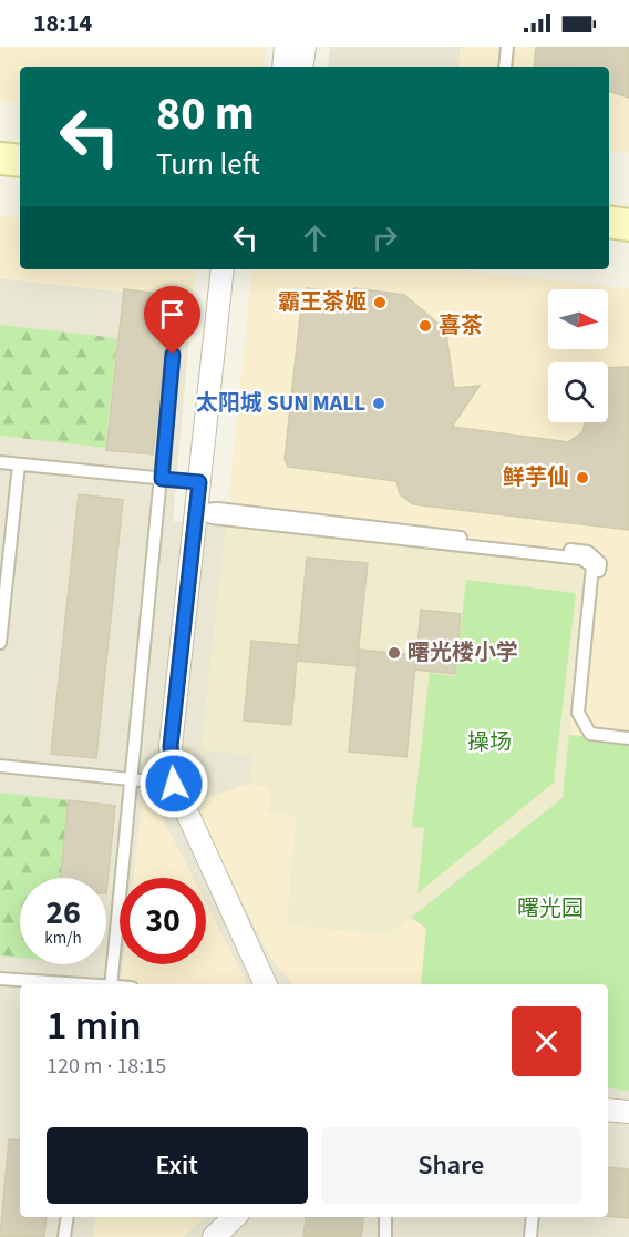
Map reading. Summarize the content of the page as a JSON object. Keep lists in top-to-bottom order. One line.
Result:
{"parks":["操场","曙光园"],"places":["霸王茶姬","喜茶","太阳城 SUN MALL","鲜芋仙","曙光楼小学"],"north":"right","page":{"status":"18:14","turn":["80 m","Turn left"],"speed":"26 km/h","limit":"30","heading":["1 min","120 m · 18:15"],"buttons":["Exit","Share"]}}
